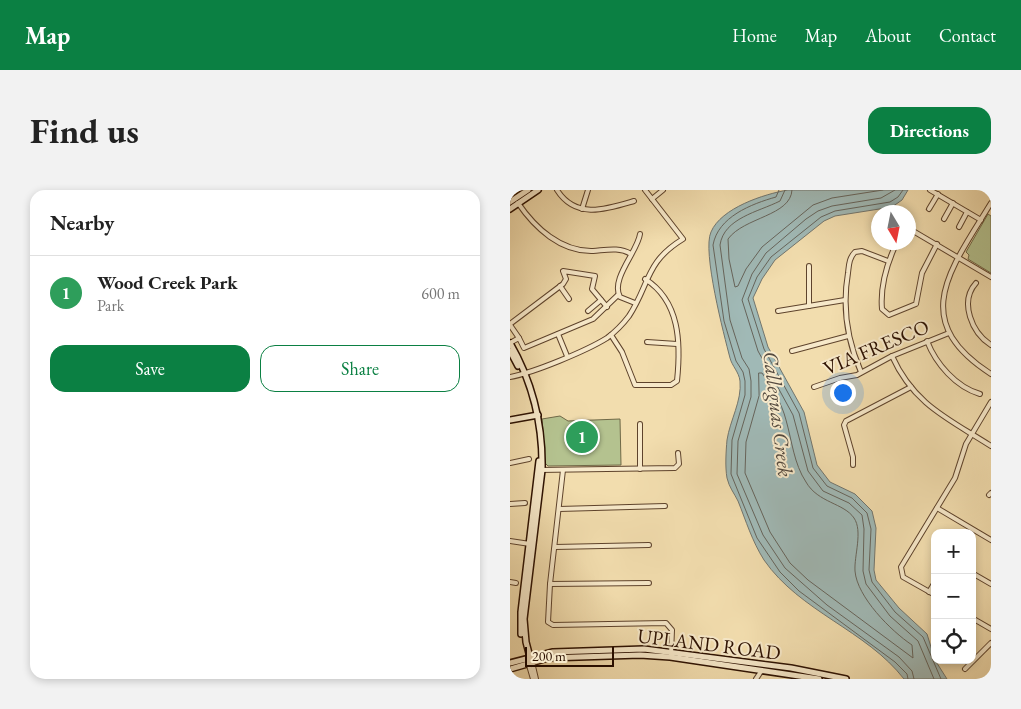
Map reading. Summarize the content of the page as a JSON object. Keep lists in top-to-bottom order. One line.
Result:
{"streets":{"main road":["UPLAND ROAD"],"street":["VIA FRESCO"]},"water":["Calleguas Creek"],"scale_bar":"200 m","north":"bottom","page":{"header":"Map","nav":["Home","Map","About","Contact"],"buttons":["Directions",["Save","Share"]],"title":"Find us","heading":"Nearby","list":[{"mark":"1","name":"Wood Creek Park","note":"Park","value":"600 m"}],"pins":"1","map_buttons":["+","−"],"scale":"200 m"}}
